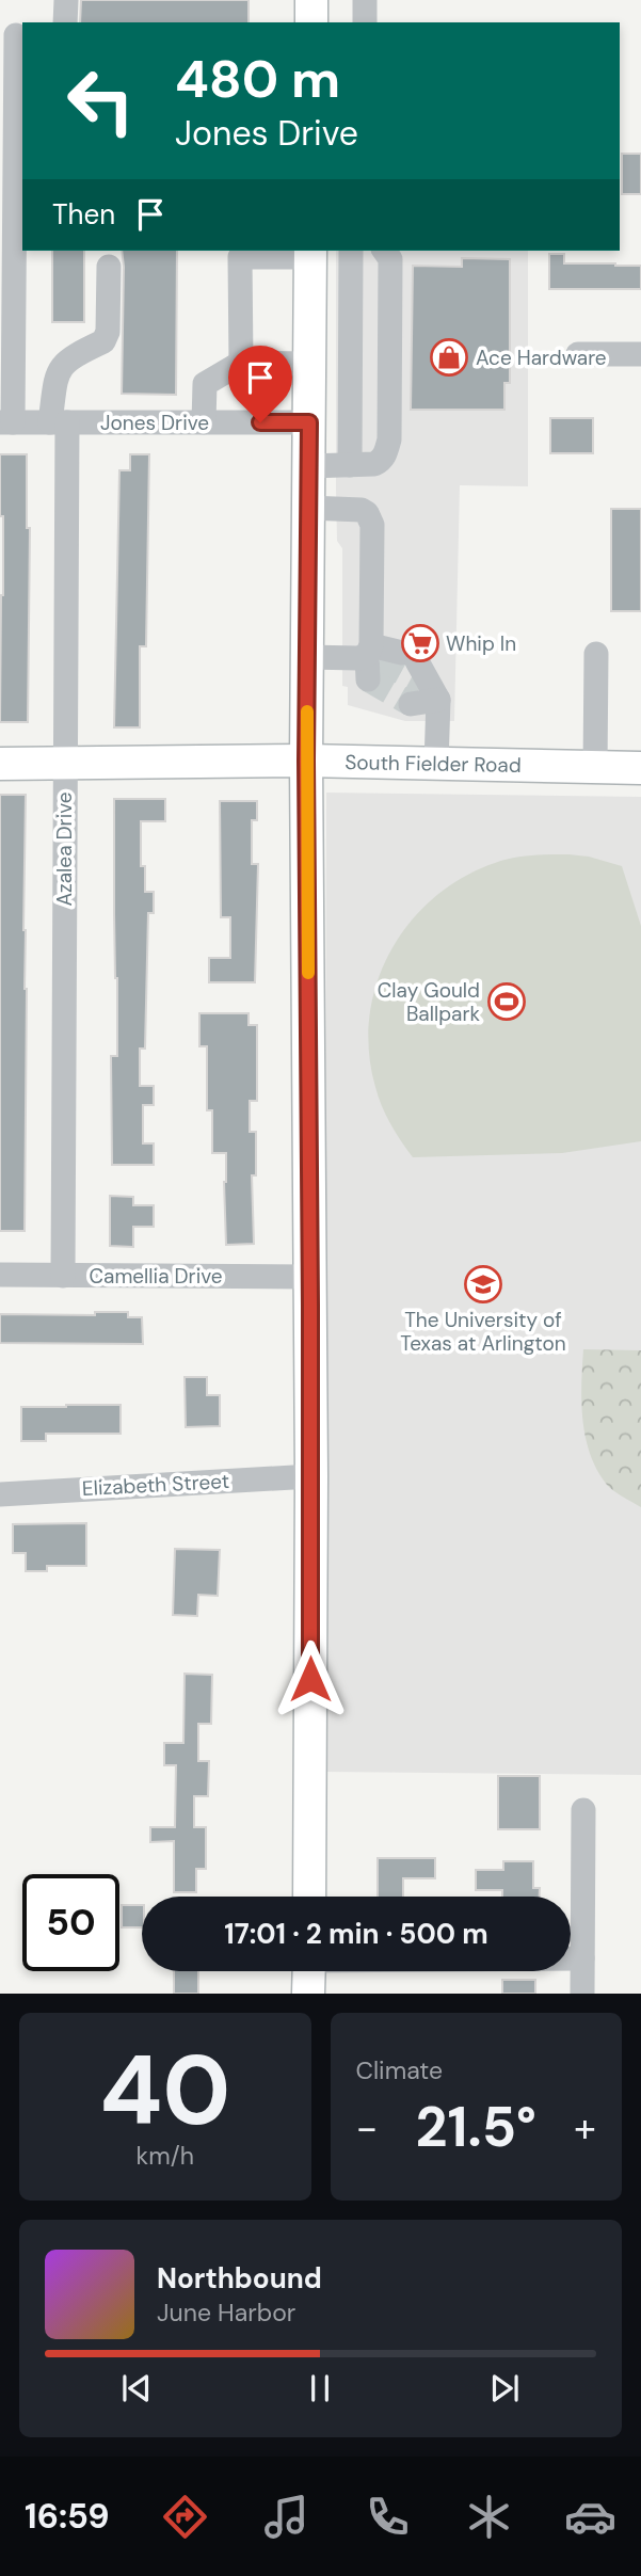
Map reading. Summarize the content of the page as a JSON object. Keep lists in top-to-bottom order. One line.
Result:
{"streets":{"main road":["South Fielder Road"],"street":["Jones Drive","Azalea Drive","Camellia Drive","Elizabeth Street"]},"crossings":[["Jones Drive","Azalea Drive"],["South Fielder Road","Azalea Drive"],["Azalea Drive","Camellia Drive"]],"places":{"shop":["Ace Hardware"],"supermarket":["Whip In"],"sports":["Clay Gould Ballpark"],"school or university":["The University of Texas at Arlington"]},"page":{"turn":["480 m","Jones Drive"],"then":"Then","limit":"50","trip":"17:01 · 2 min · 500 m","tile":[["40","km/h"],"Climate"],"heat":["−","21.5°","+"],"song":["Northbound","June Harbor"],"tabs":"16:59"}}
